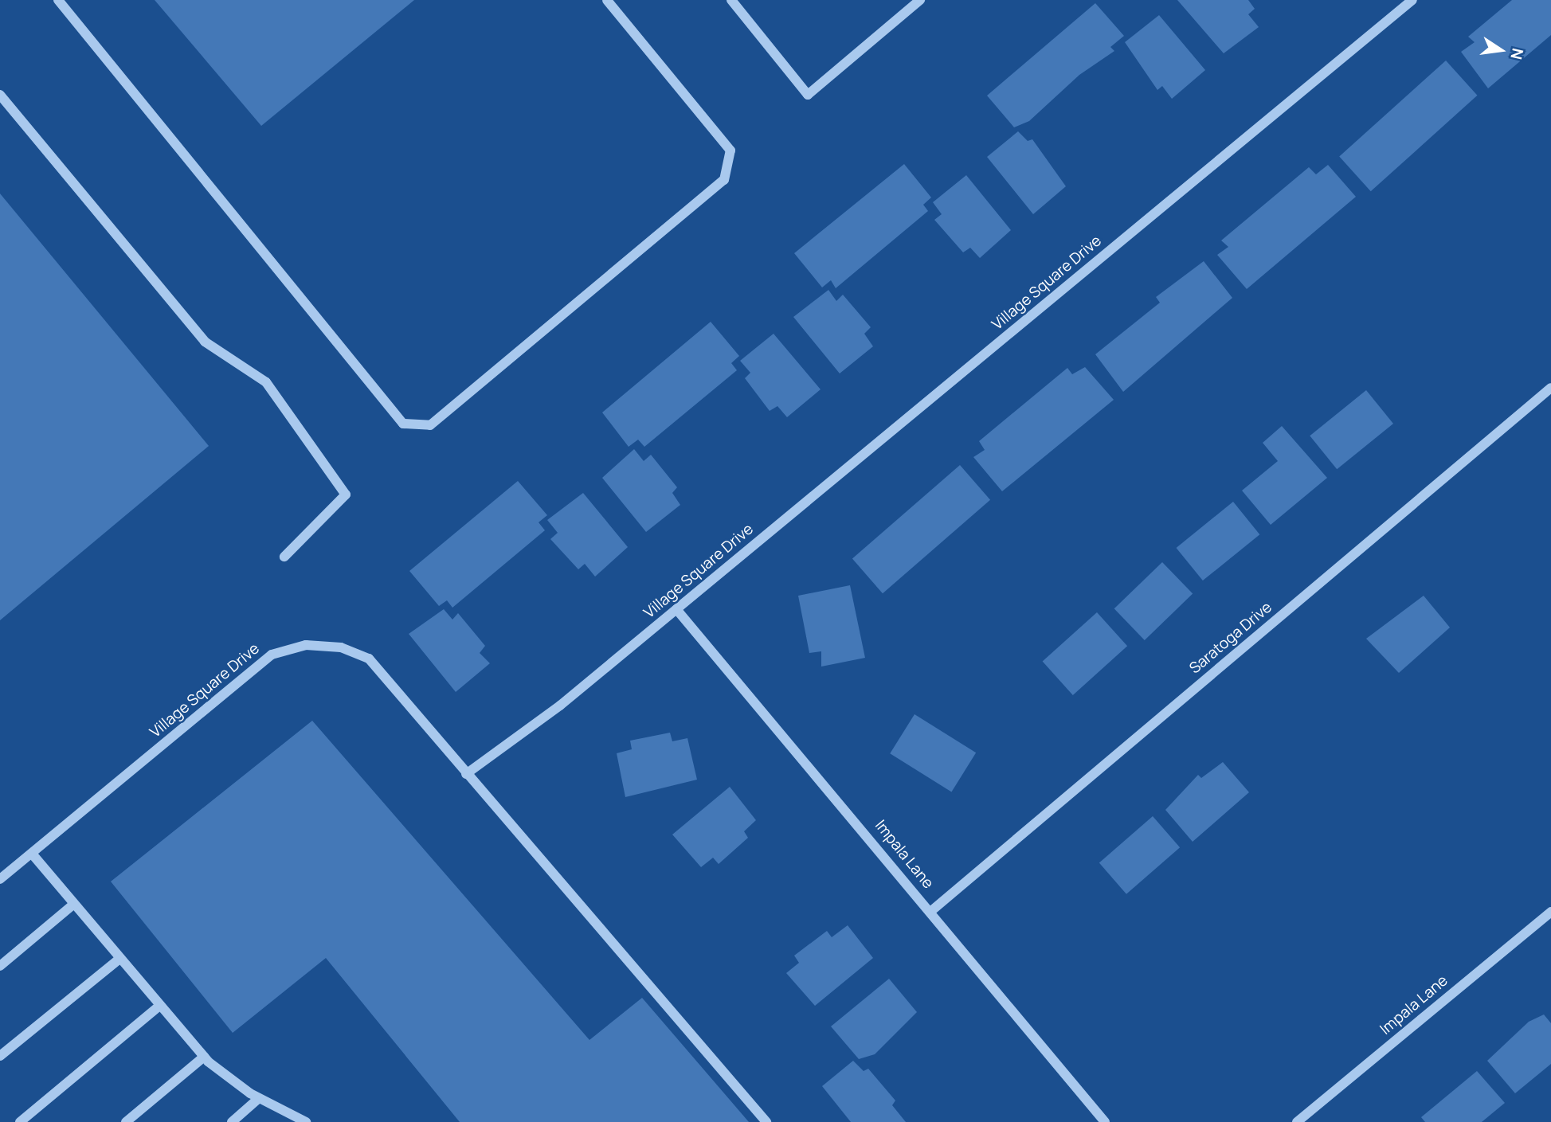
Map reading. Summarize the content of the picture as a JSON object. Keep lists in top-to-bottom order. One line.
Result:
{"streets":{"street":["Village Square Drive","Saratoga Drive","Impala Lane"]},"crossings":[["Village Square Drive","Impala Lane"],["Saratoga Drive","Impala Lane"]],"north":"right"}
